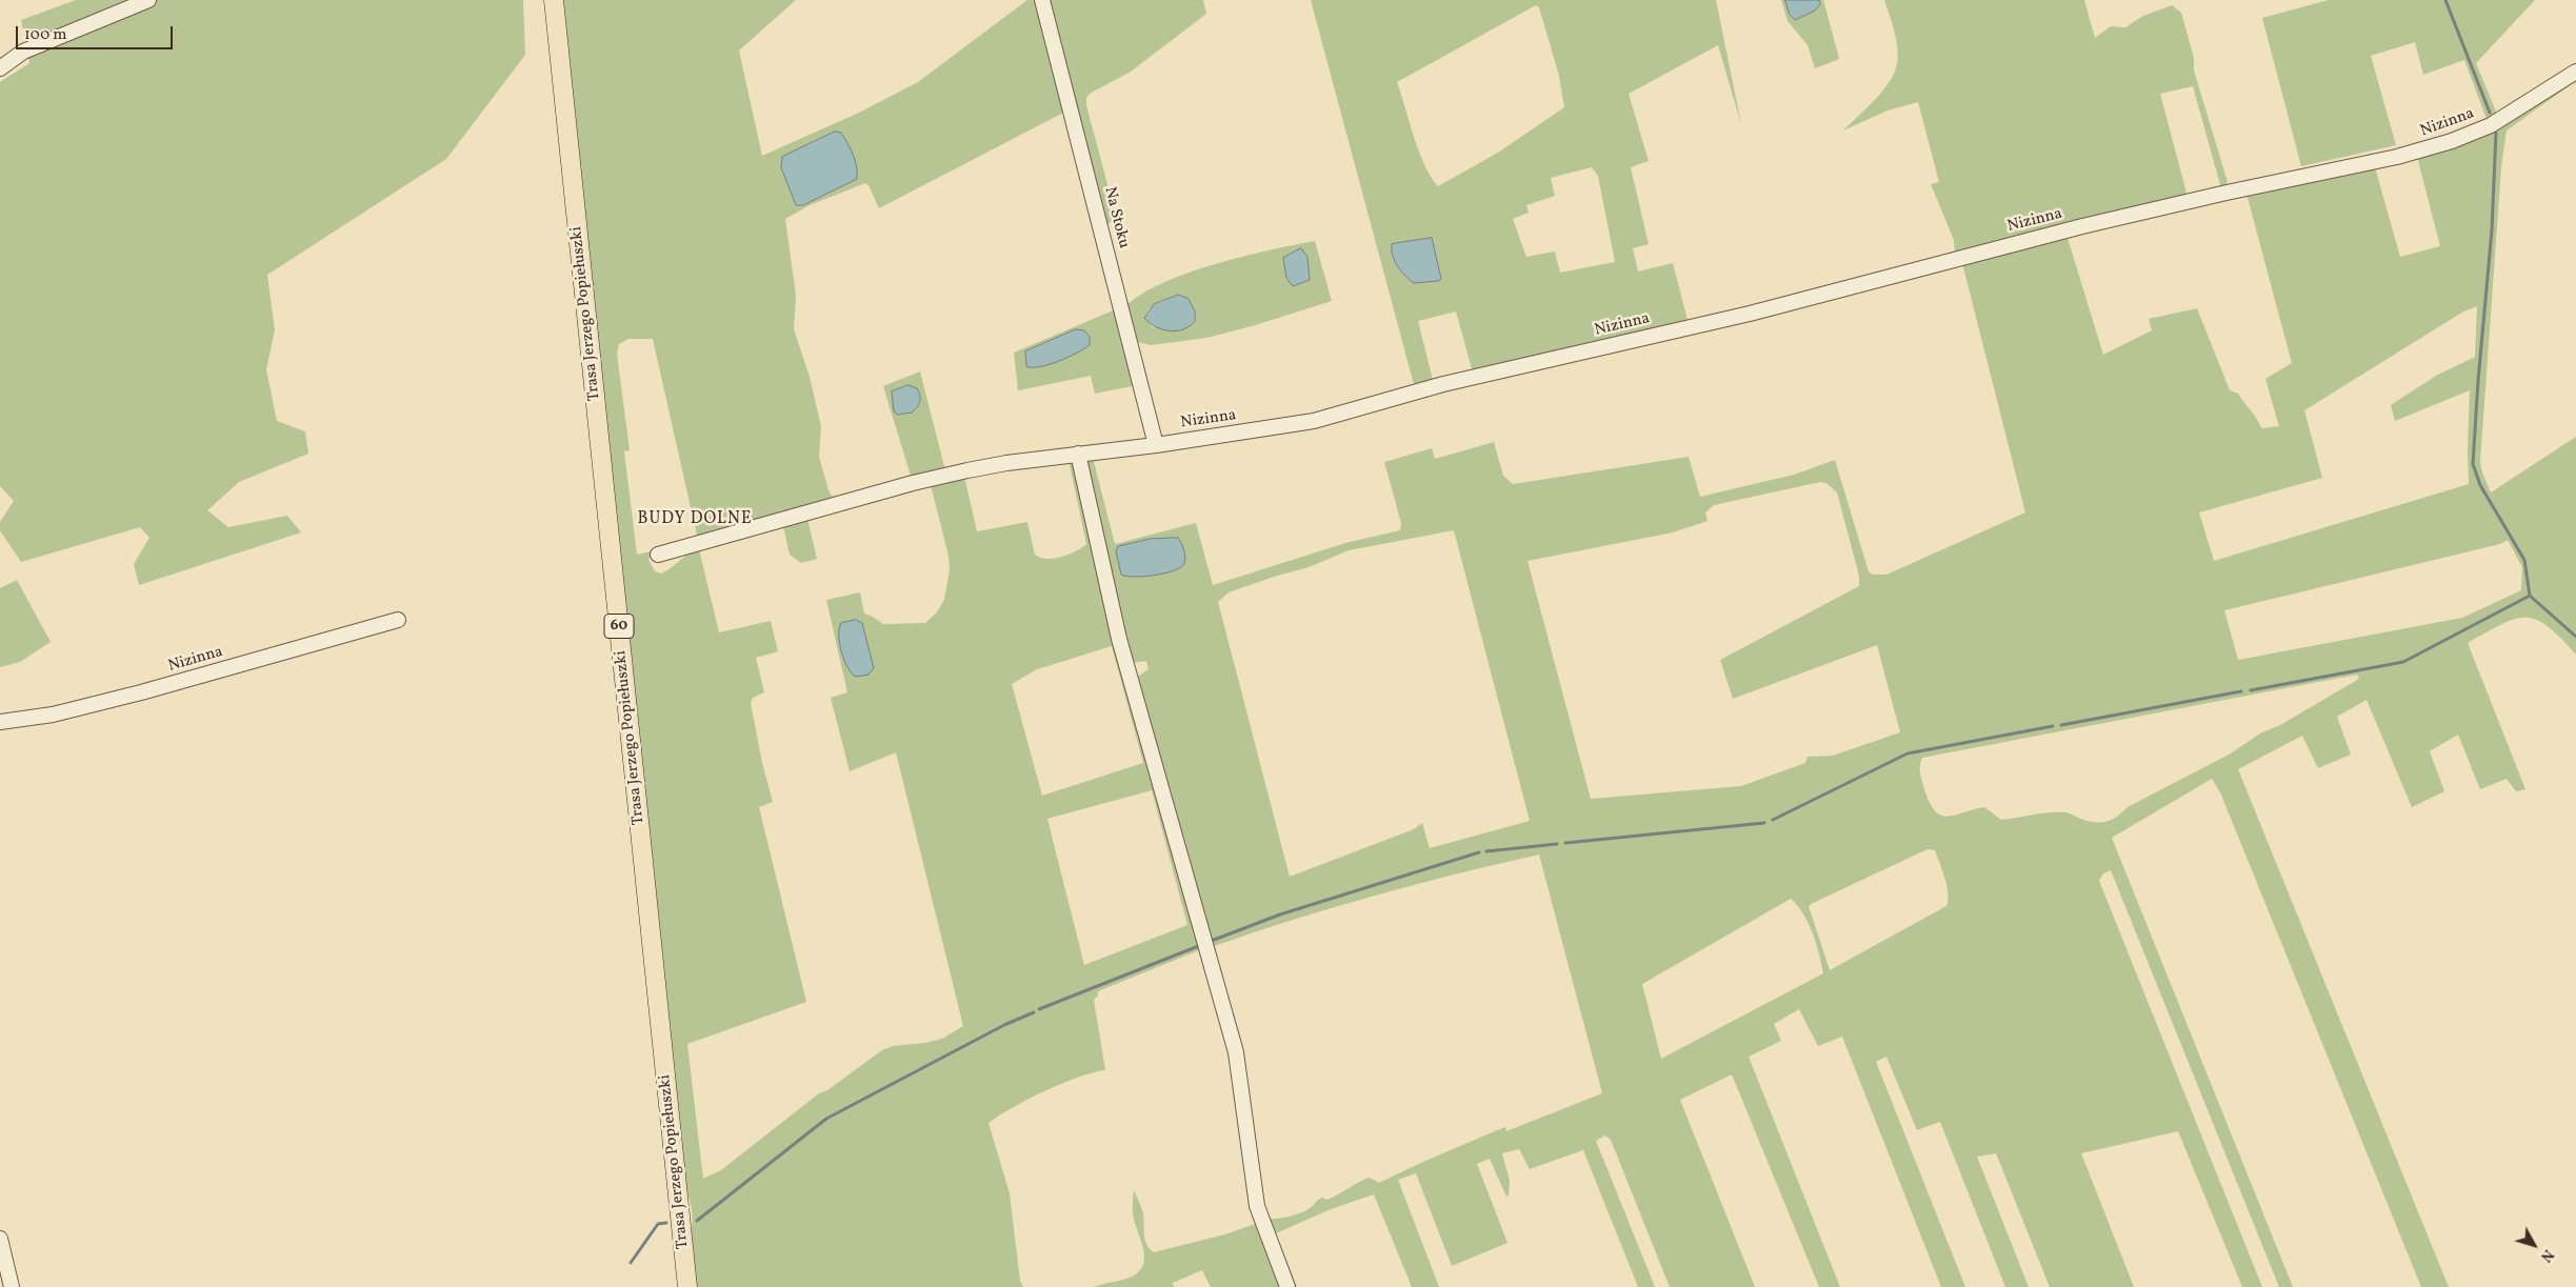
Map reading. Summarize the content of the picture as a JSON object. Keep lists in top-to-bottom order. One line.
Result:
{"streets":{"main road":["Trasa Jerzego Popiełuszki","60"],"street":["Nizinna","Na Stoku"]},"crossings":[["Nizinna","Na Stoku"]],"districts":["BUDY DOLNE"],"scale_bar":"100 m","north":"bottom right"}
